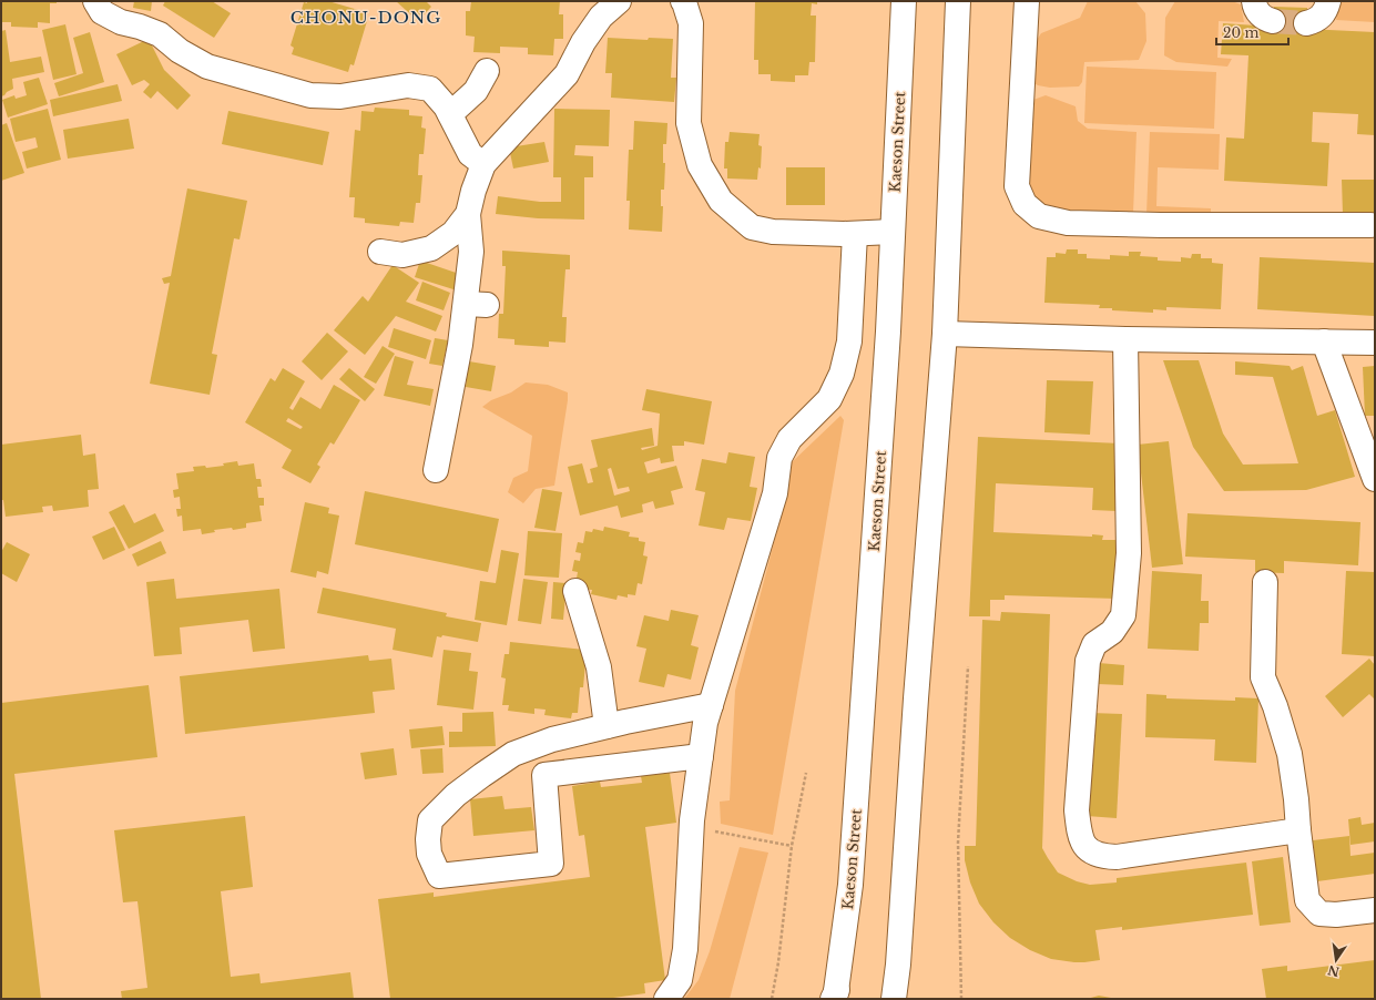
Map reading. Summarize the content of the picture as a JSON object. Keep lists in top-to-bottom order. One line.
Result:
{"streets":{"street":["Kaeson Street"]},"districts":["CHONU-DONG"],"scale_bar":"20 m","north":"bottom"}
